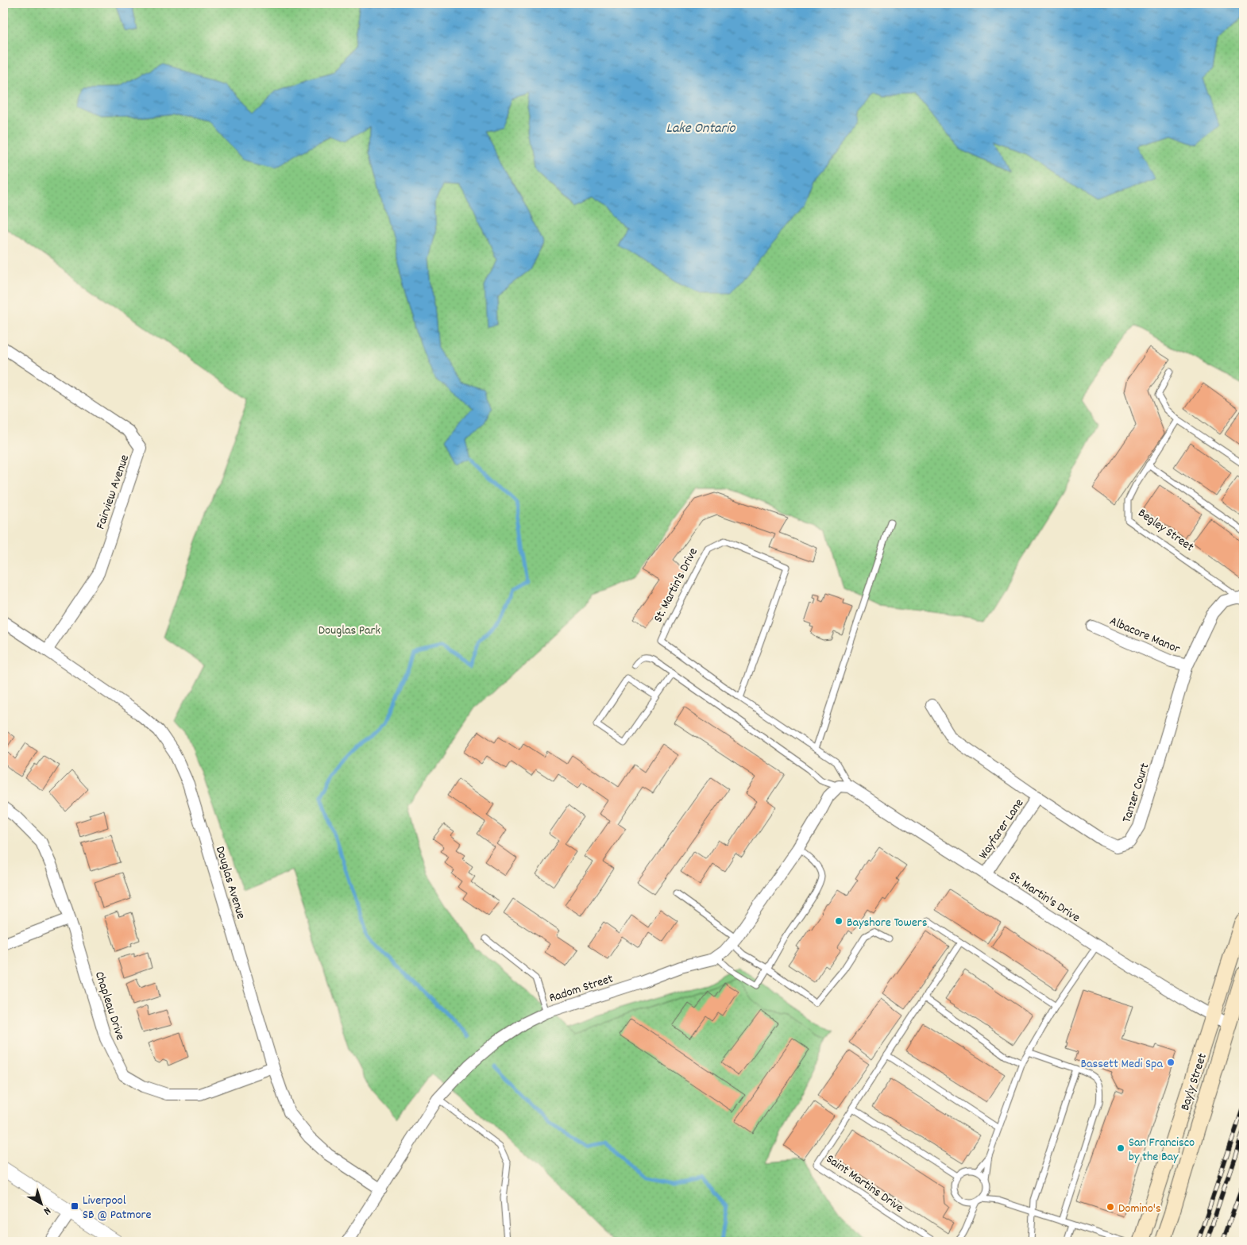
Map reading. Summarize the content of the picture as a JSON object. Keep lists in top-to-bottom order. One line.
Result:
{"streets":{"main road":["Bayly Street"],"street":["Fairview Avenue","St. Martin's Drive","Albacore Manor","Tanzer Court","Wayfarer Lane","Douglas Avenue","Radom Street","Chapleau Drive"],"lane":["Begley Street","Saint Martins Drive"]},"crossings":[["Fairview Avenue","Douglas Avenue"],["Begley Street","Tanzer Court"],["St. Martin's Drive","Wayfarer Lane"],["St. Martin's Drive","Radom Street"],["St. Martin's Drive","Bayly Street"],["Albacore Manor","Tanzer Court"],["Tanzer Court","Wayfarer Lane"],["Douglas Avenue","Radom Street"],["Douglas Avenue","Chapleau Drive"]],"water":["Lake Ontario"],"parks":["Douglas Park"],"places":{"other":["Bayshore Towers","Bassett Medi Spa","San Francisco by the Bay","Domino's"],"transit":["Liverpool SB @ Patmore"]},"north":"bottom right"}
